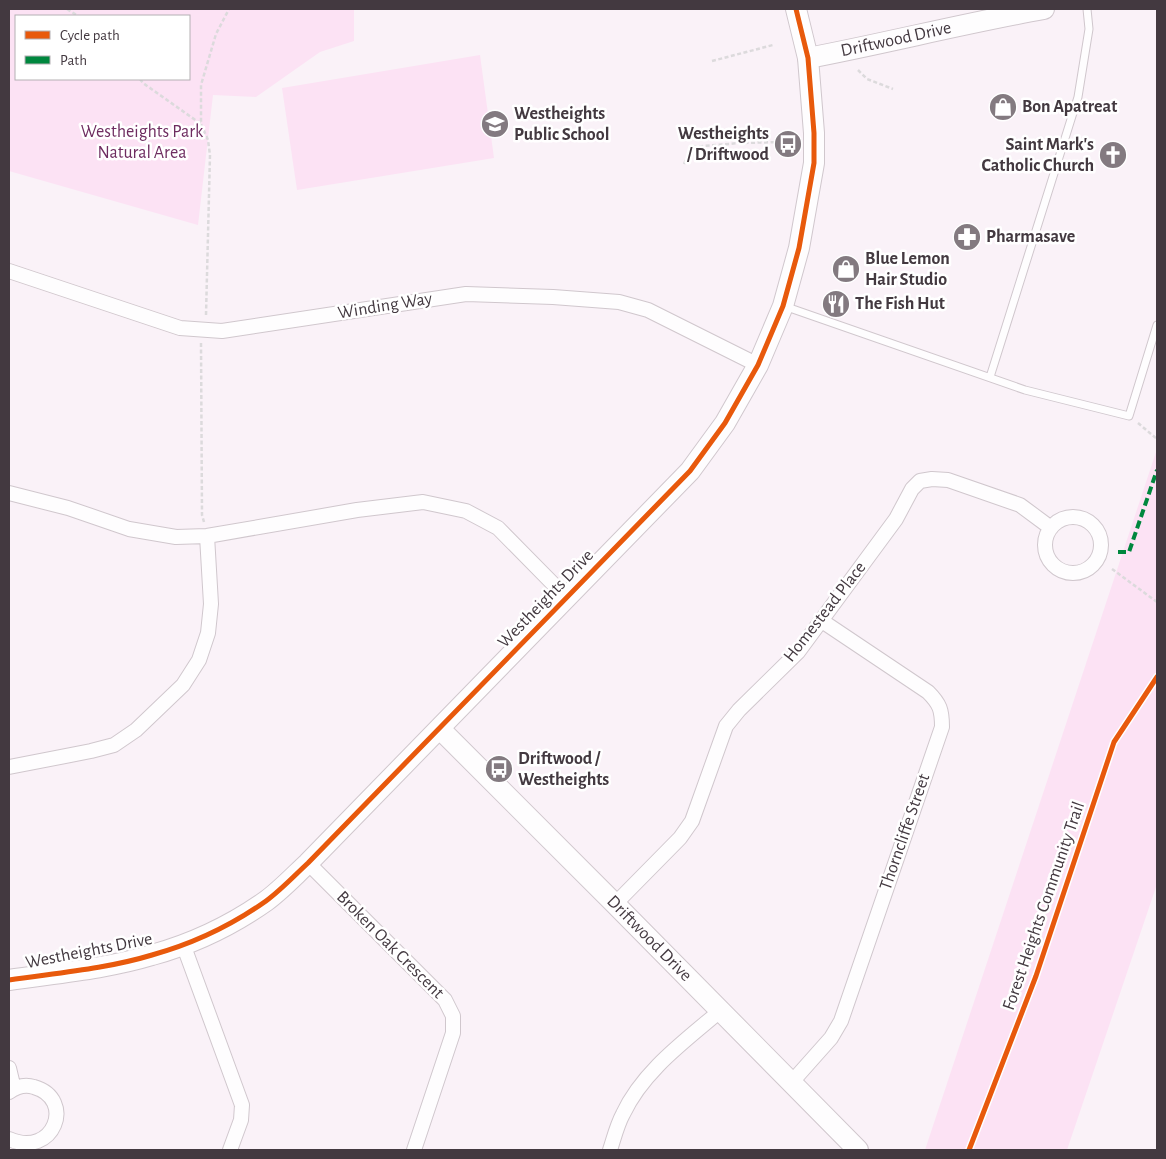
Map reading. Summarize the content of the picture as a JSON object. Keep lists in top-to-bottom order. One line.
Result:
{"streets":{"street":["Driftwood Drive","Winding Way","Westheights Drive","Homestead Place","Thorncliffe Street","Broken Oak Crescent"],"cycle path":["Forest Heights Community Trail"]},"crossings":[["Driftwood Drive","Westheights Drive"],["Driftwood Drive","Homestead Place"],["Driftwood Drive","Thorncliffe Street"],["Winding Way","Westheights Drive"],["Westheights Drive","Broken Oak Crescent"],["Homestead Place","Thorncliffe Street"]],"parks":["Westheights Park Natural Area"],"places":{"shop":["Bon Apatreat","Blue Lemon Hair Studio"],"school or university":["Westheights Public School"],"bus stop":["Westheights / Driftwood","Driftwood / Westheights"],"church":["Saint Mark's Catholic Church"],"pharmacy":["Pharmasave"],"restaurant":["The Fish Hut"]},"legend":["Cycle path","Path"]}
